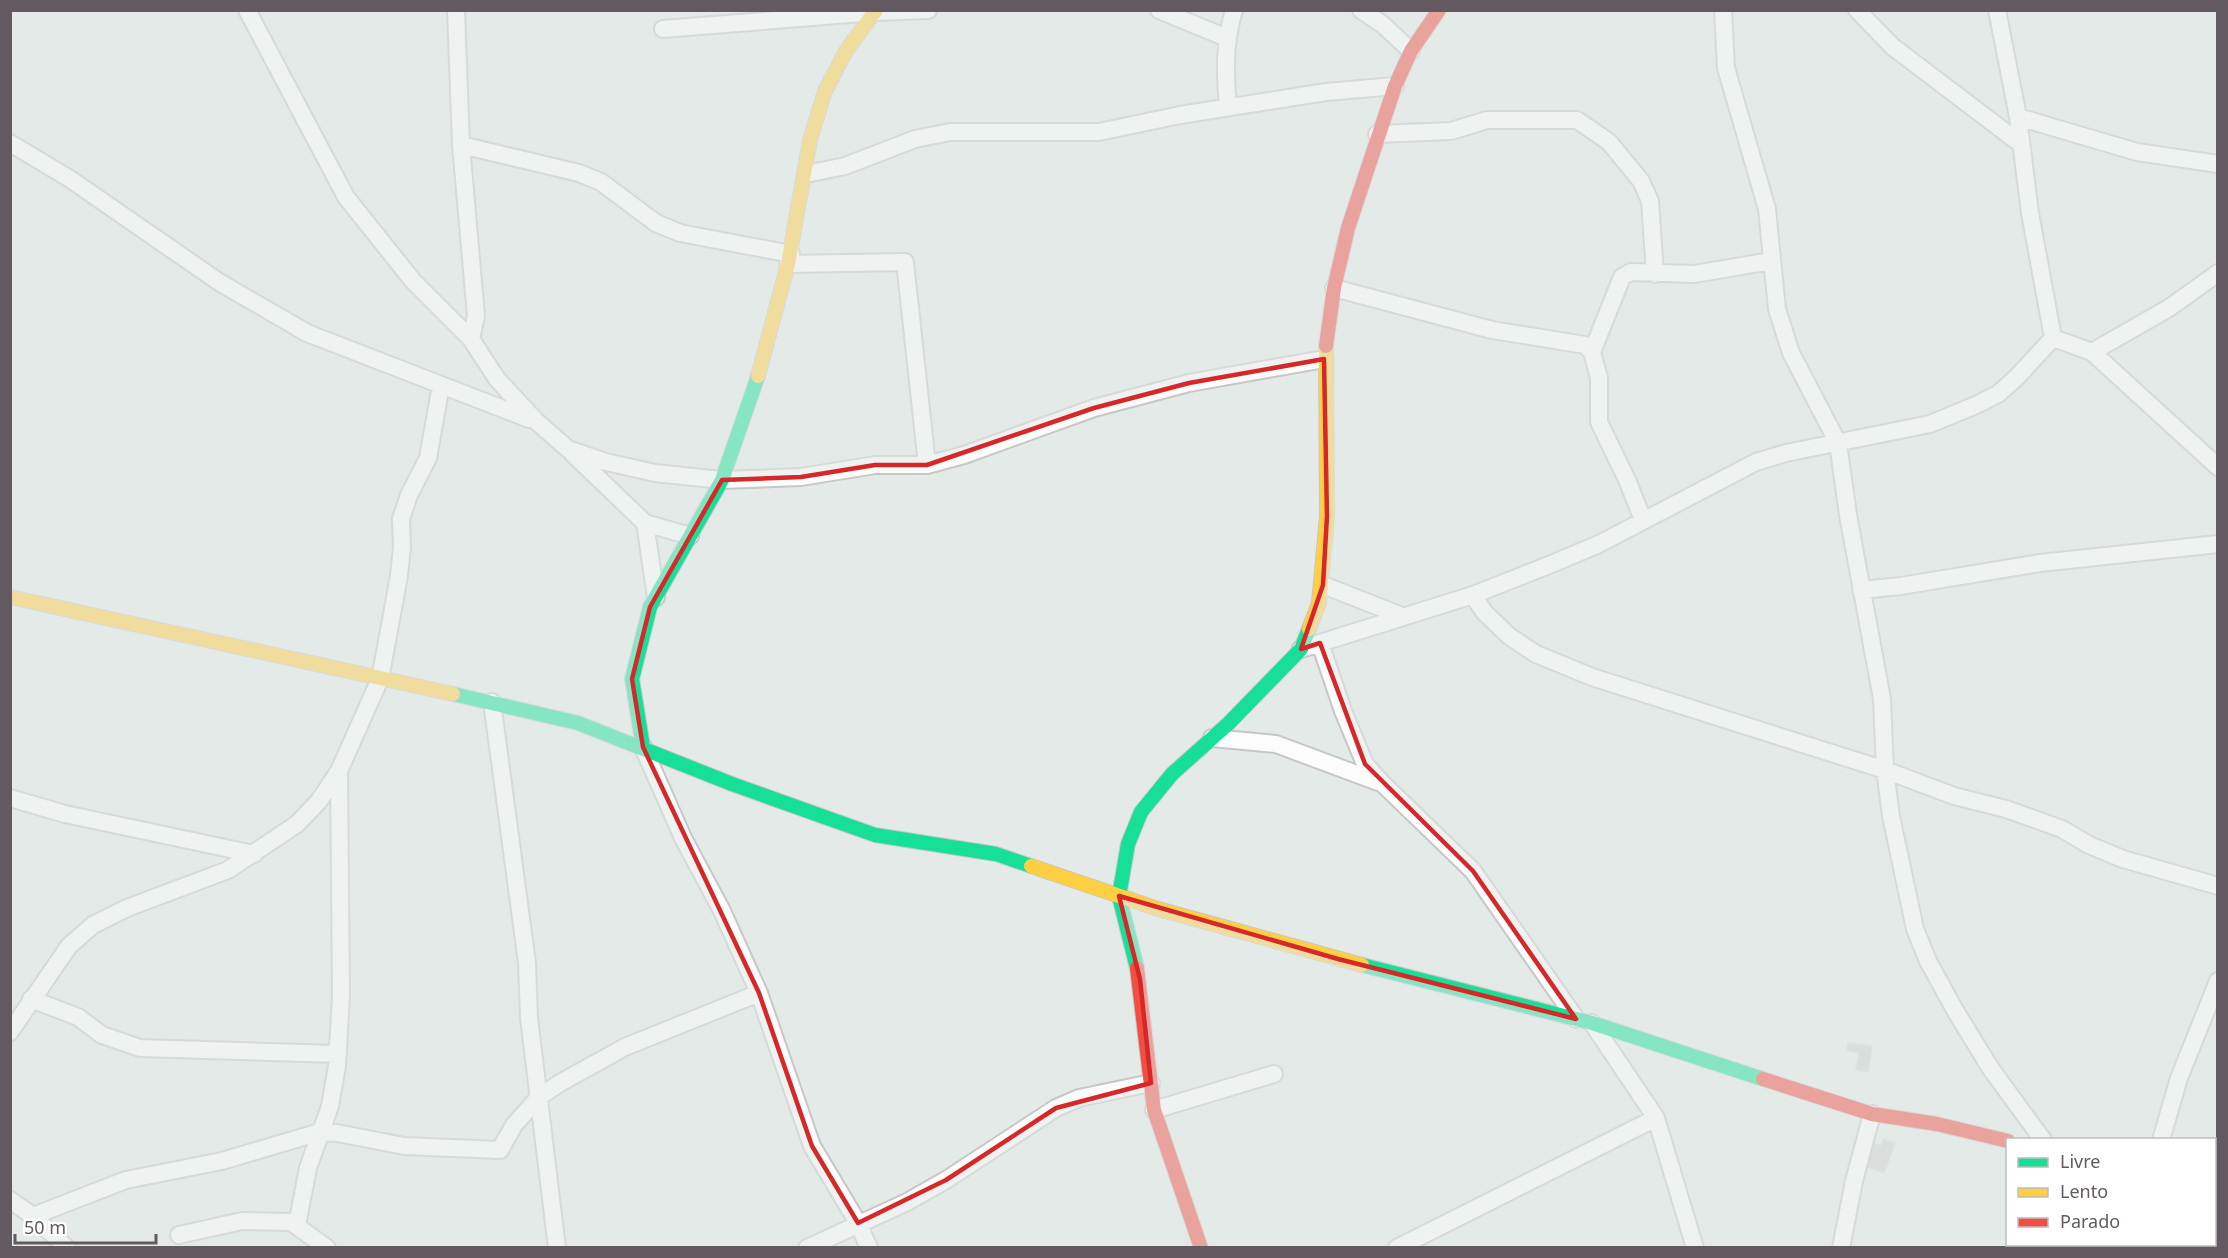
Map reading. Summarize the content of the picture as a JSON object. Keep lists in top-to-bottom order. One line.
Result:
{"legend":["Livre","Lento","Parado"],"scale_bar":"50 m"}
